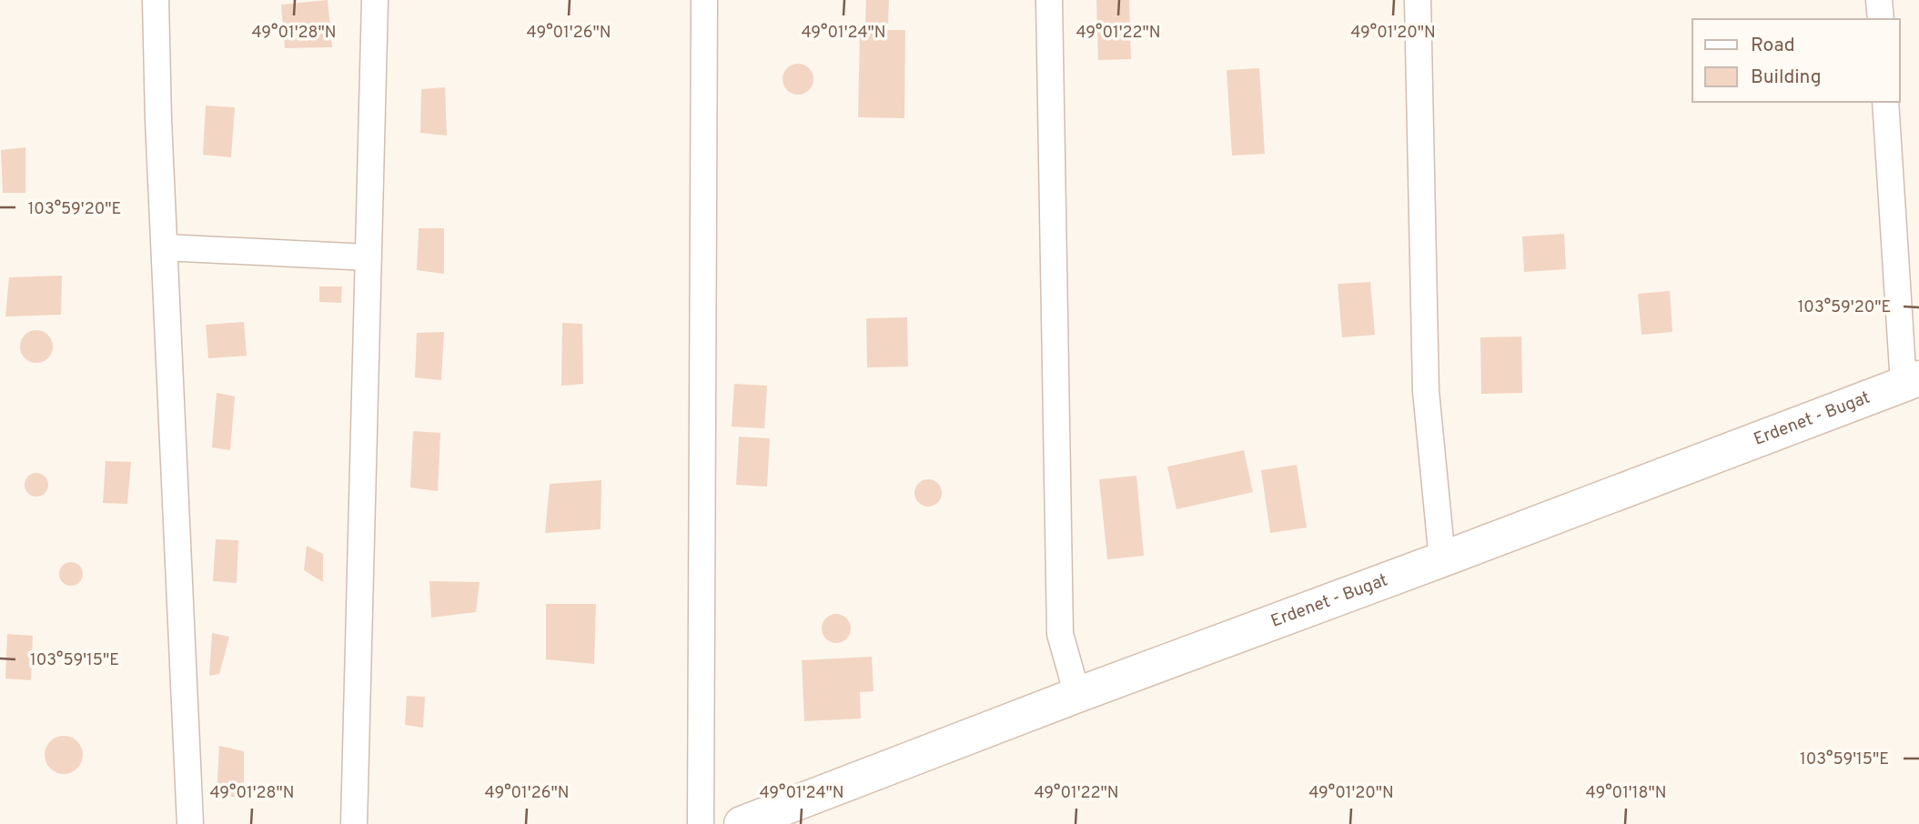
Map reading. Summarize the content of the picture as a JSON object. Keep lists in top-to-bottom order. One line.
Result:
{"streets":{"street":["Erdenet - Bugat"]},"legend":["Road","Building"],"coordinates":["49°01'28\"N","49°01'26\"N","49°01'22\"N","49°01'20\"N","49°01'24\"N","103°59'20\"E","103°59'15\"E","49°01'18\"N"]}
